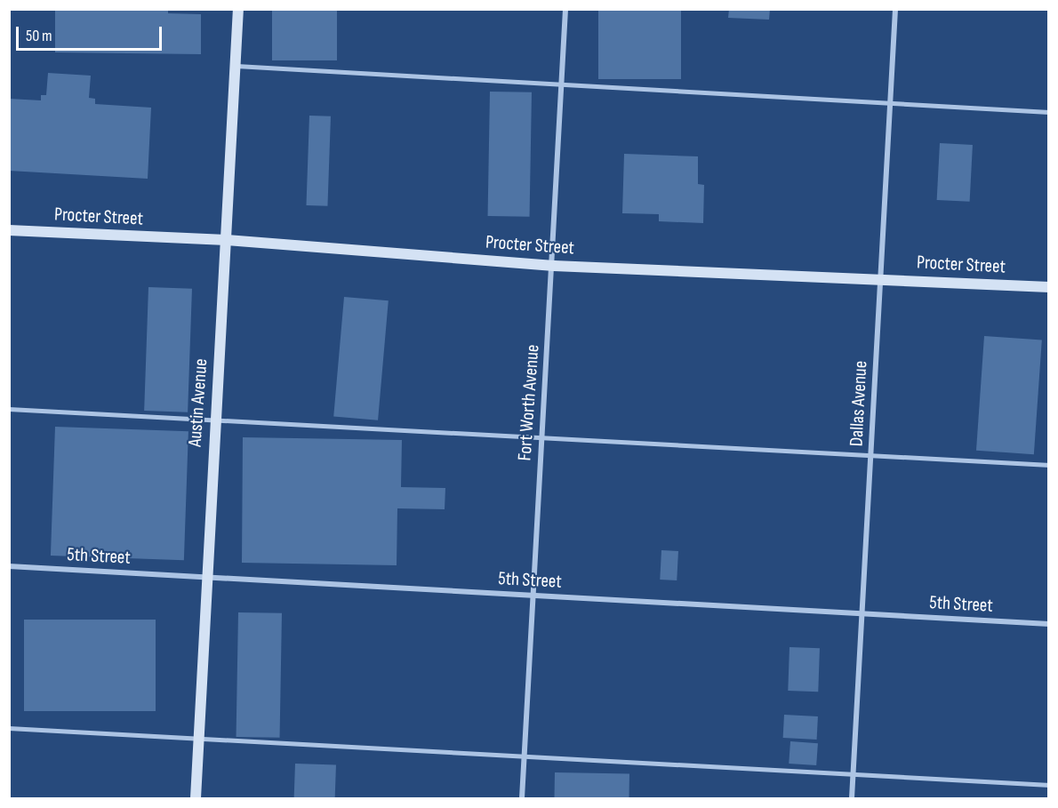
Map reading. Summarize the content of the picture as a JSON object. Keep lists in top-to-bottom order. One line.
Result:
{"streets":{"main road":["Procter Street","Austin Avenue"],"street":["Fort Worth Avenue","Dallas Avenue","5th Street"]},"crossings":[["Procter Street","Austin Avenue"],["Procter Street","Fort Worth Avenue"],["Procter Street","Dallas Avenue"],["Austin Avenue","5th Street"],["Fort Worth Avenue","5th Street"],["Dallas Avenue","5th Street"]],"scale_bar":"50 m"}
